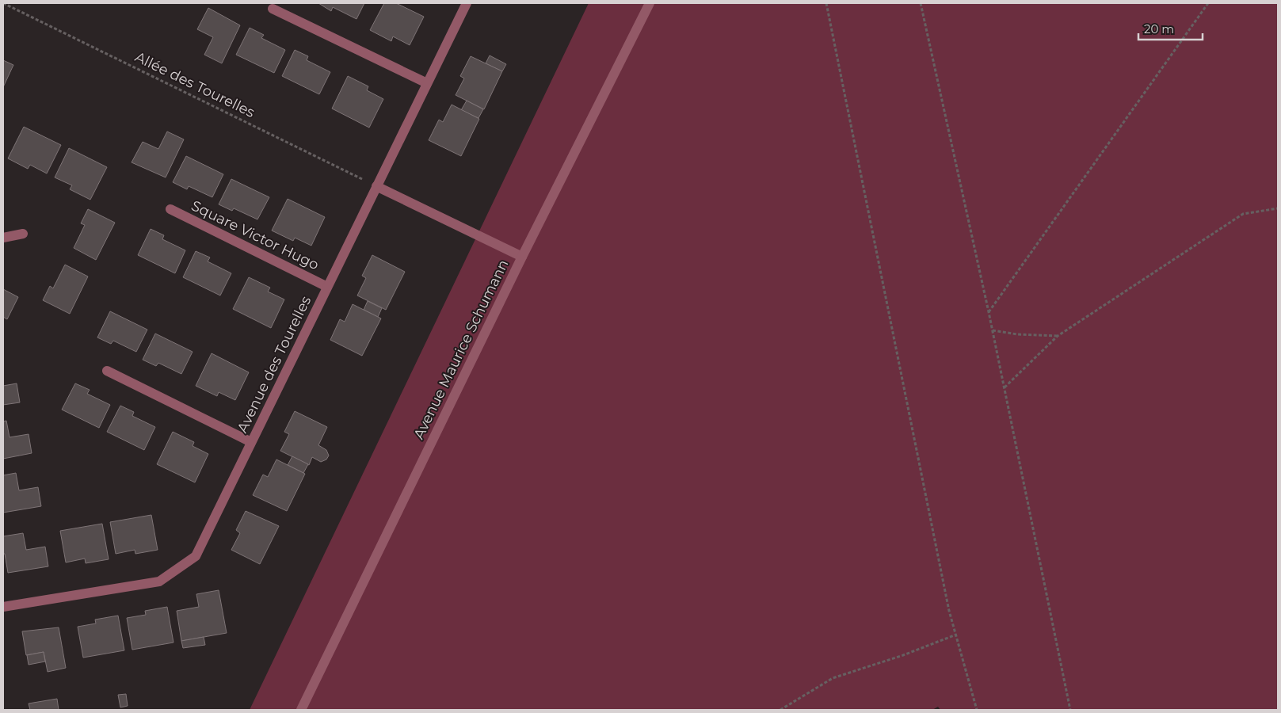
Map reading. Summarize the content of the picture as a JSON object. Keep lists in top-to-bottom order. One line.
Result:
{"streets":{"street":["Square Victor Hugo","Avenue Maurice Schumann","Avenue des Tourelles"],"path":["Allée des Tourelles"]},"crossings":[["Allée des Tourelles","Avenue des Tourelles"],["Square Victor Hugo","Avenue des Tourelles"]],"scale_bar":"20 m"}
